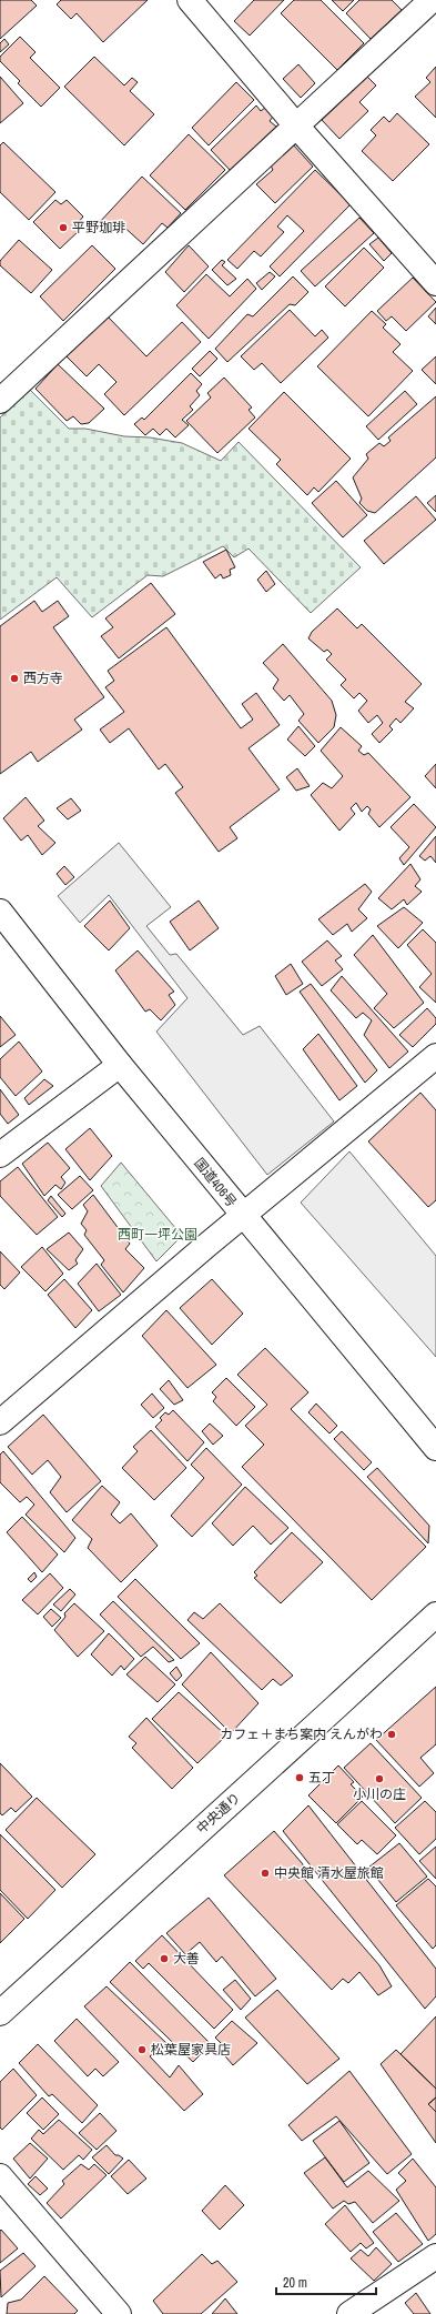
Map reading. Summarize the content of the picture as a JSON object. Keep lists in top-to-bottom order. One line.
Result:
{"streets":{"main road":["国道406号","中央通り"]},"parks":["西町一坪公園"],"places":["平野珈琲","西方寺","カフェ＋まち案内 えんがわ","五丁","小川の庄","中央館 清水屋旅館","大善","松葉屋家具店"],"scale_bar":"20 m"}
